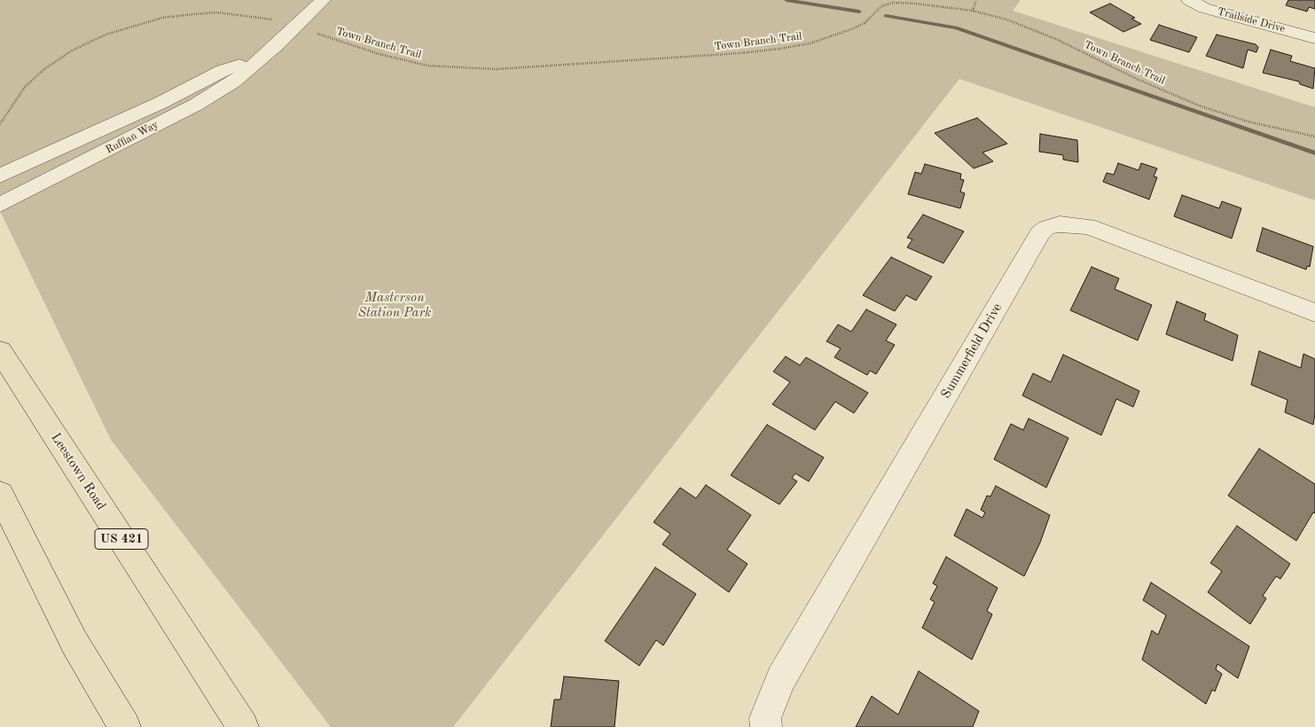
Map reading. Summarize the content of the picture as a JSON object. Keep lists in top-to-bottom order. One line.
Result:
{"streets":{"main road":["Leestown Road","US 421"],"street":["Trailside Drive","Ruffian Way","Summerfield Drive"],"path":["Town Branch Trail"]},"parks":["Masterson Station Park"]}
